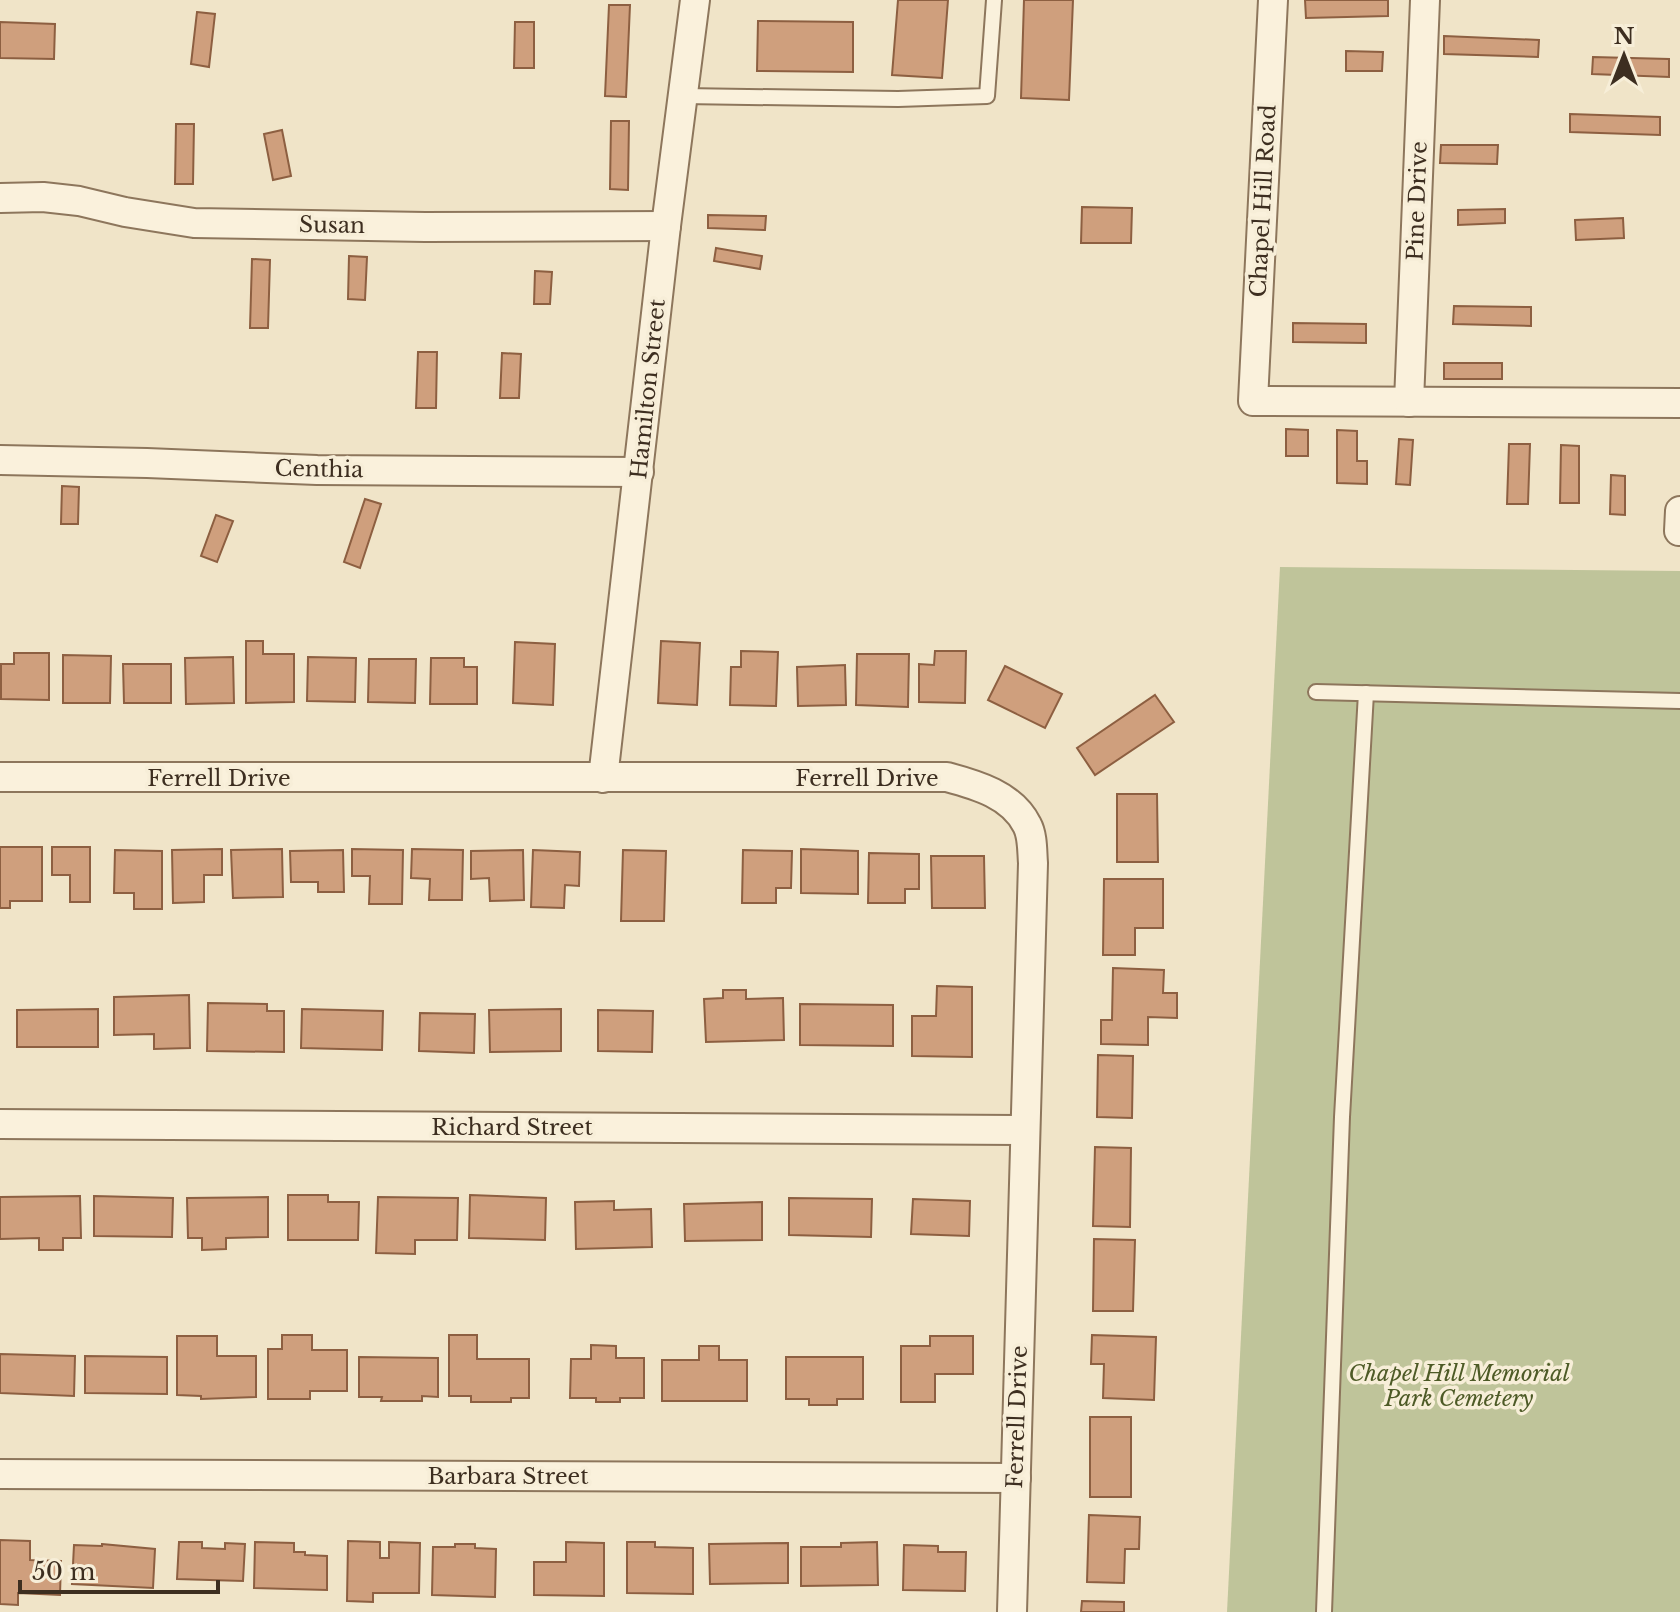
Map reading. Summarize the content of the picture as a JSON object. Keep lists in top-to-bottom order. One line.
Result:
{"streets":{"street":["Chapel Hill Road","Pine Drive","Susan","Hamilton Street","Centhia","Ferrell Drive","Richard Street","Barbara Street"]},"crossings":[["Chapel Hill Road","Pine Drive"],["Susan","Hamilton Street"],["Hamilton Street","Centhia"],["Hamilton Street","Ferrell Drive"],["Ferrell Drive","Richard Street"],["Ferrell Drive","Barbara Street"]],"parks":["Chapel Hill Memorial Park Cemetery"],"scale_bar":"50 m","north":"top"}
